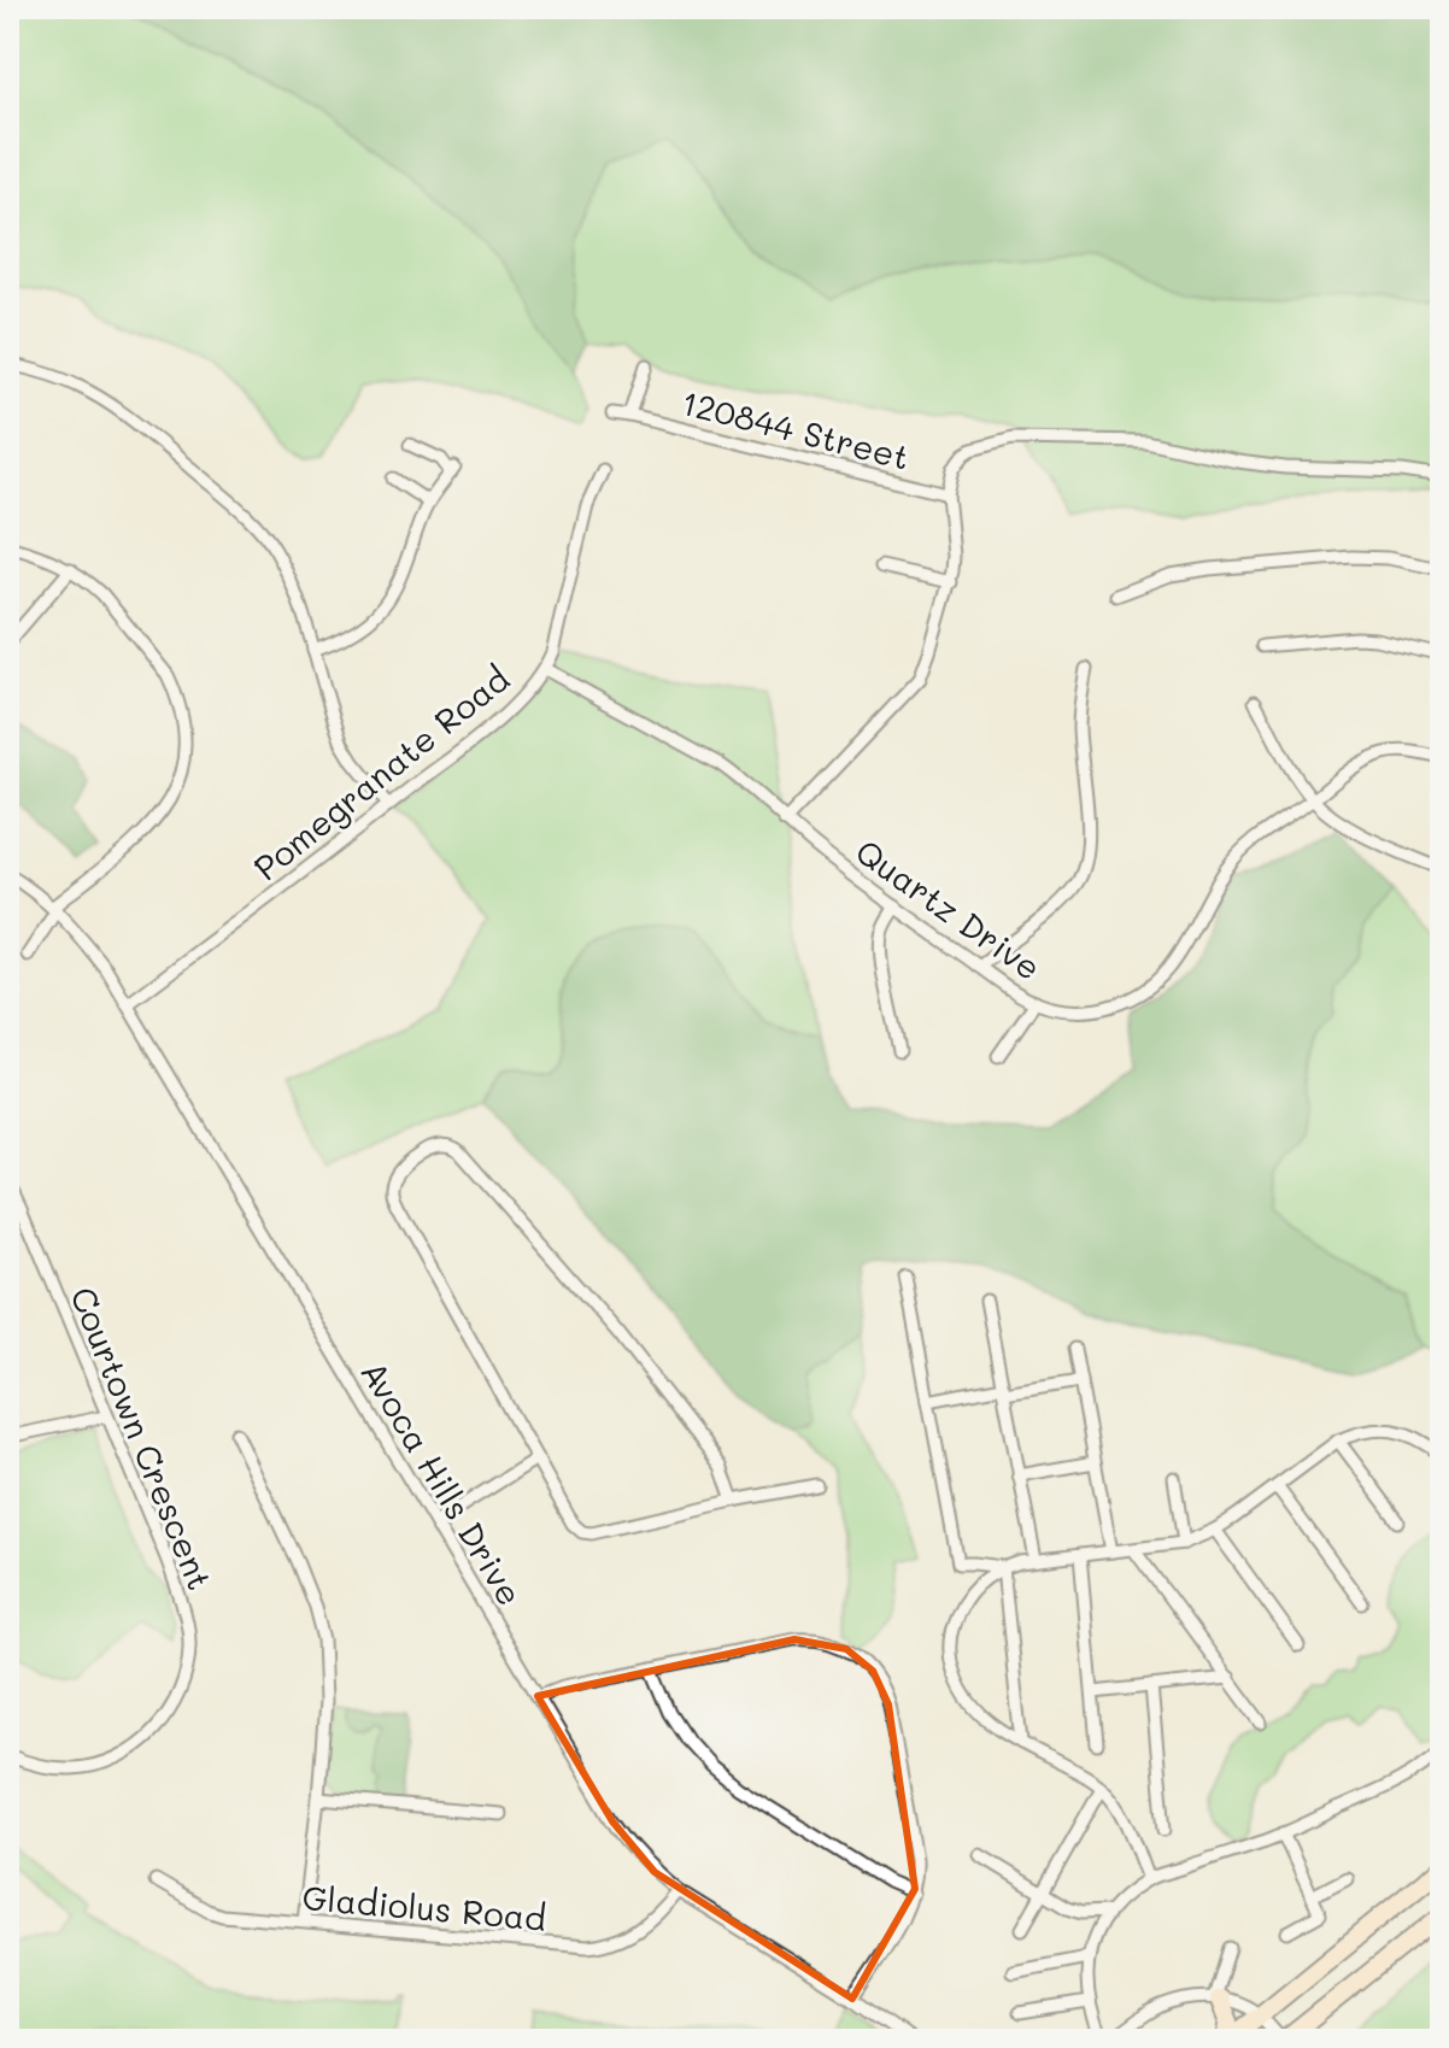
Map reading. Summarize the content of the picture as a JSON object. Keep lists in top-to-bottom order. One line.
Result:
{"streets":{"street":["120844 Street","Pomegranate Road","Quartz Drive","Courtown Crescent","Avoca Hills Drive","Gladiolus Road"]},"crossings":[["Pomegranate Road","Quartz Drive"],["Pomegranate Road","Avoca Hills Drive"],["Avoca Hills Drive","Gladiolus Road"]]}
